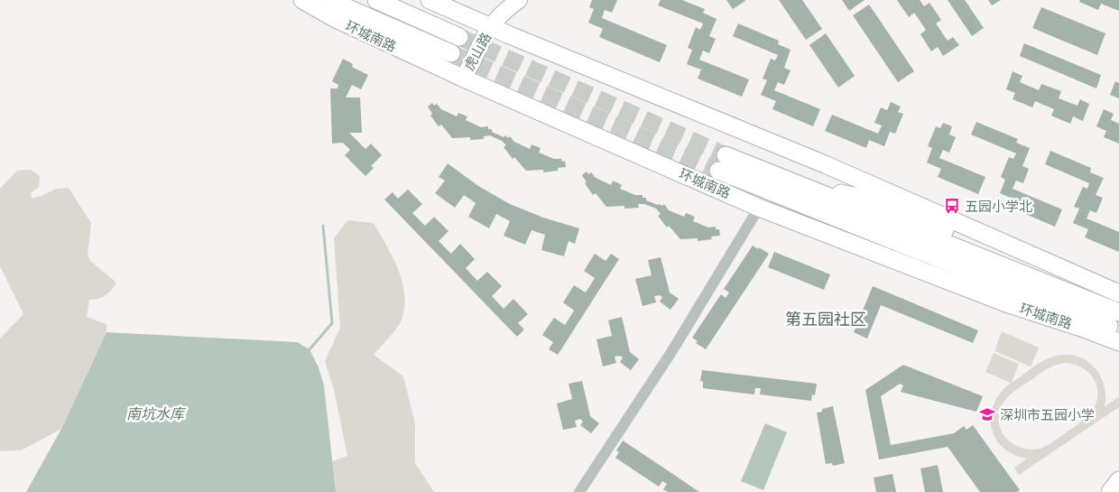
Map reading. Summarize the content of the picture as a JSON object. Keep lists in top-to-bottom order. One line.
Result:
{"streets":{"main road":["环城南路"],"street":["虎山路"]},"crossings":[["环城南路","虎山路"]],"districts":["第五园社区"],"water":["南坑水库"],"places":{"bus stop":["五园小学北"],"school or university":["深圳市五园小学"]}}
